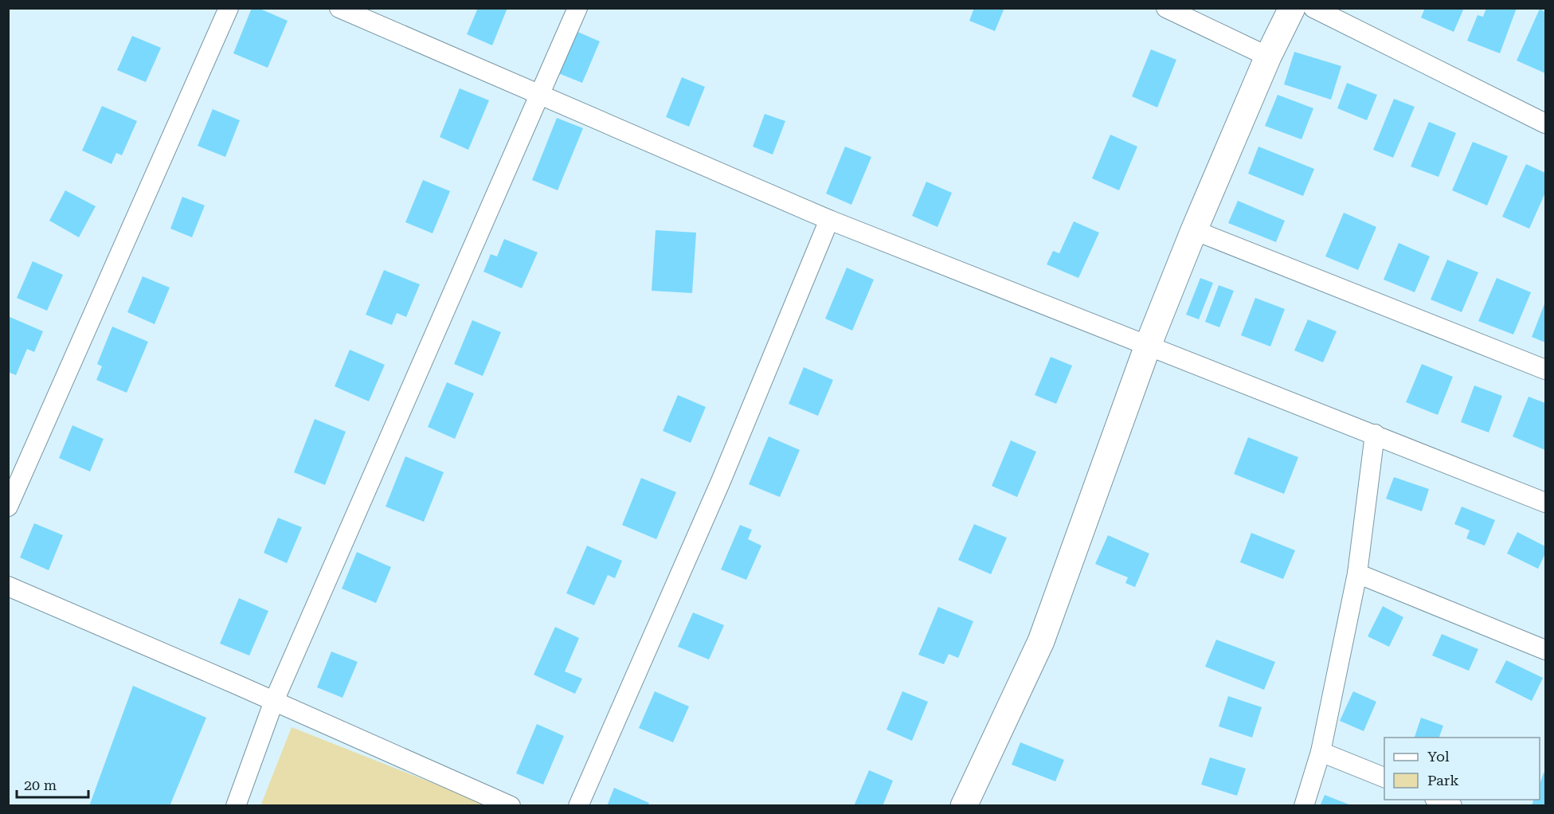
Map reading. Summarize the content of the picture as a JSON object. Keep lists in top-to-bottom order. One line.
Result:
{"legend":["Yol","Park"],"scale_bar":"20 m"}
